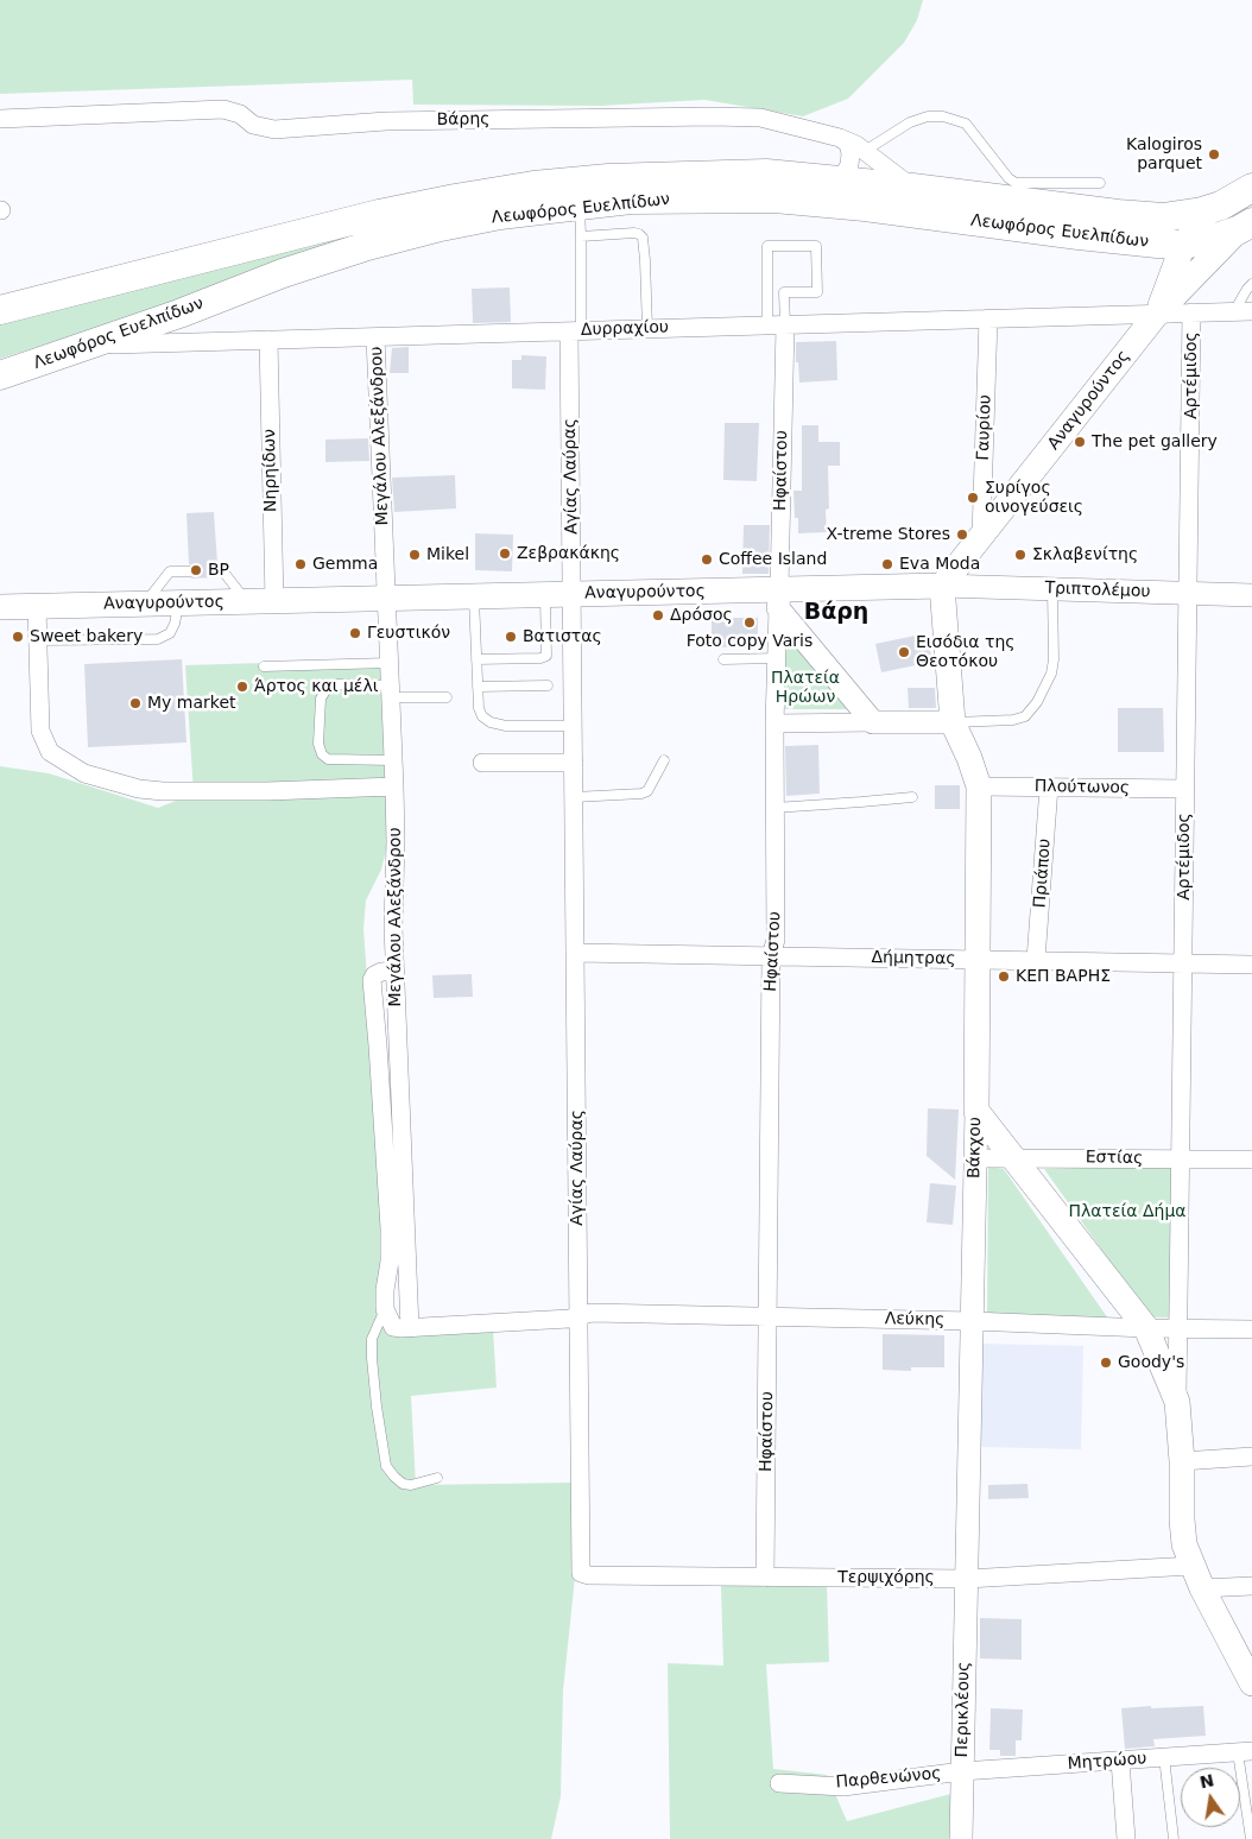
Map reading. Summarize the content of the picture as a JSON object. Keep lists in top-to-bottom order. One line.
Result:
{"streets":{"main road":["Λεωφόρος Ευελπίδων","Αναγυρούντος","Βάκχου"],"street":["Βάρης","Δυρραχίου","Αρτέμιδος","Γαυρίου","Μεγάλου Αλεξάνδρου","Νηρηίδων","Ηφαίστου","Αγίας Λαύρας","Τριπτολέμου","Πλούτωνος","Πριάπου","Δήμητρας","Εστίας","Λεύκης","Τερψιχόρης","Περικλέους","Μητρώου","Παρθενώνος"]},"crossings":[["Βάρης","Λεωφόρος Ευελπίδων"],["Λεωφόρος Ευελπίδων","Δυρραχίου"],["Λεωφόρος Ευελπίδων","Αναγυρούντος"],["Δυρραχίου","Αρτέμιδος"],["Δυρραχίου","Αναγυρούντος"],["Δυρραχίου","Γαυρίου"],["Δυρραχίου","Μεγάλου Αλεξάνδρου"],["Δυρραχίου","Νηρηίδων"],["Δυρραχίου","Ηφαίστου"],["Δυρραχίου","Αγίας Λαύρας"],["Αρτέμιδος","Τριπτολέμου"],["Αρτέμιδος","Πλούτωνος"],["Αρτέμιδος","Δήμητρας"],["Αρτέμιδος","Εστίας"],["Αρτέμιδος","Λεύκης"],["Αναγυρούντος","Γαυρίου"],["Αναγυρούντος","Μεγάλου Αλεξάνδρου"],["Αναγυρούντος","Νηρηίδων"],["Αναγυρούντος","Ηφαίστου"],["Αναγυρούντος","Αγίας Λαύρας"],["Αναγυρούντος","Τριπτολέμου"],["Ηφαίστου","Δήμητρας"],["Ηφαίστου","Λεύκης"],["Ηφαίστου","Τερψιχόρης"],["Αγίας Λαύρας","Δήμητρας"],["Αγίας Λαύρας","Λεύκης"],["Αγίας Λαύρας","Τερψιχόρης"],["Πλούτωνος","Πριάπου"],["Πλούτωνος","Βάκχου"],["Πριάπου","Δήμητρας"],["Δήμητρας","Βάκχου"],["Βάκχου","Εστίας"],["Βάκχου","Λεύκης"],["Βάκχου","Τερψιχόρης"],["Βάκχου","Περικλέους"],["Τερψιχόρης","Περικλέους"],["Περικλέους","Μητρώου"],["Περικλέους","Παρθενώνος"],["Μητρώου","Παρθενώνος"]],"districts":["Βάρη"],"parks":["Πλατεία Ηρώων","Πλατεία Δήμα"],"places":["Kalogiros parquet","The pet gallery","Συρίγος οινογεύσεις","X-treme Stores","Ζεβρακάκης","Mikel","Σκλαβενίτης","Coffee Island","Gemma","Eva Moda","BP","Δρόσος","Foto copy Varis","Γευστικόν","Sweet bakery","Βατιστας","Εισόδια της Θεοτόκου","Άρτος και μέλι","My market","ΚΕΠ ΒΑΡΗΣ","Goody's"],"north":"top"}
